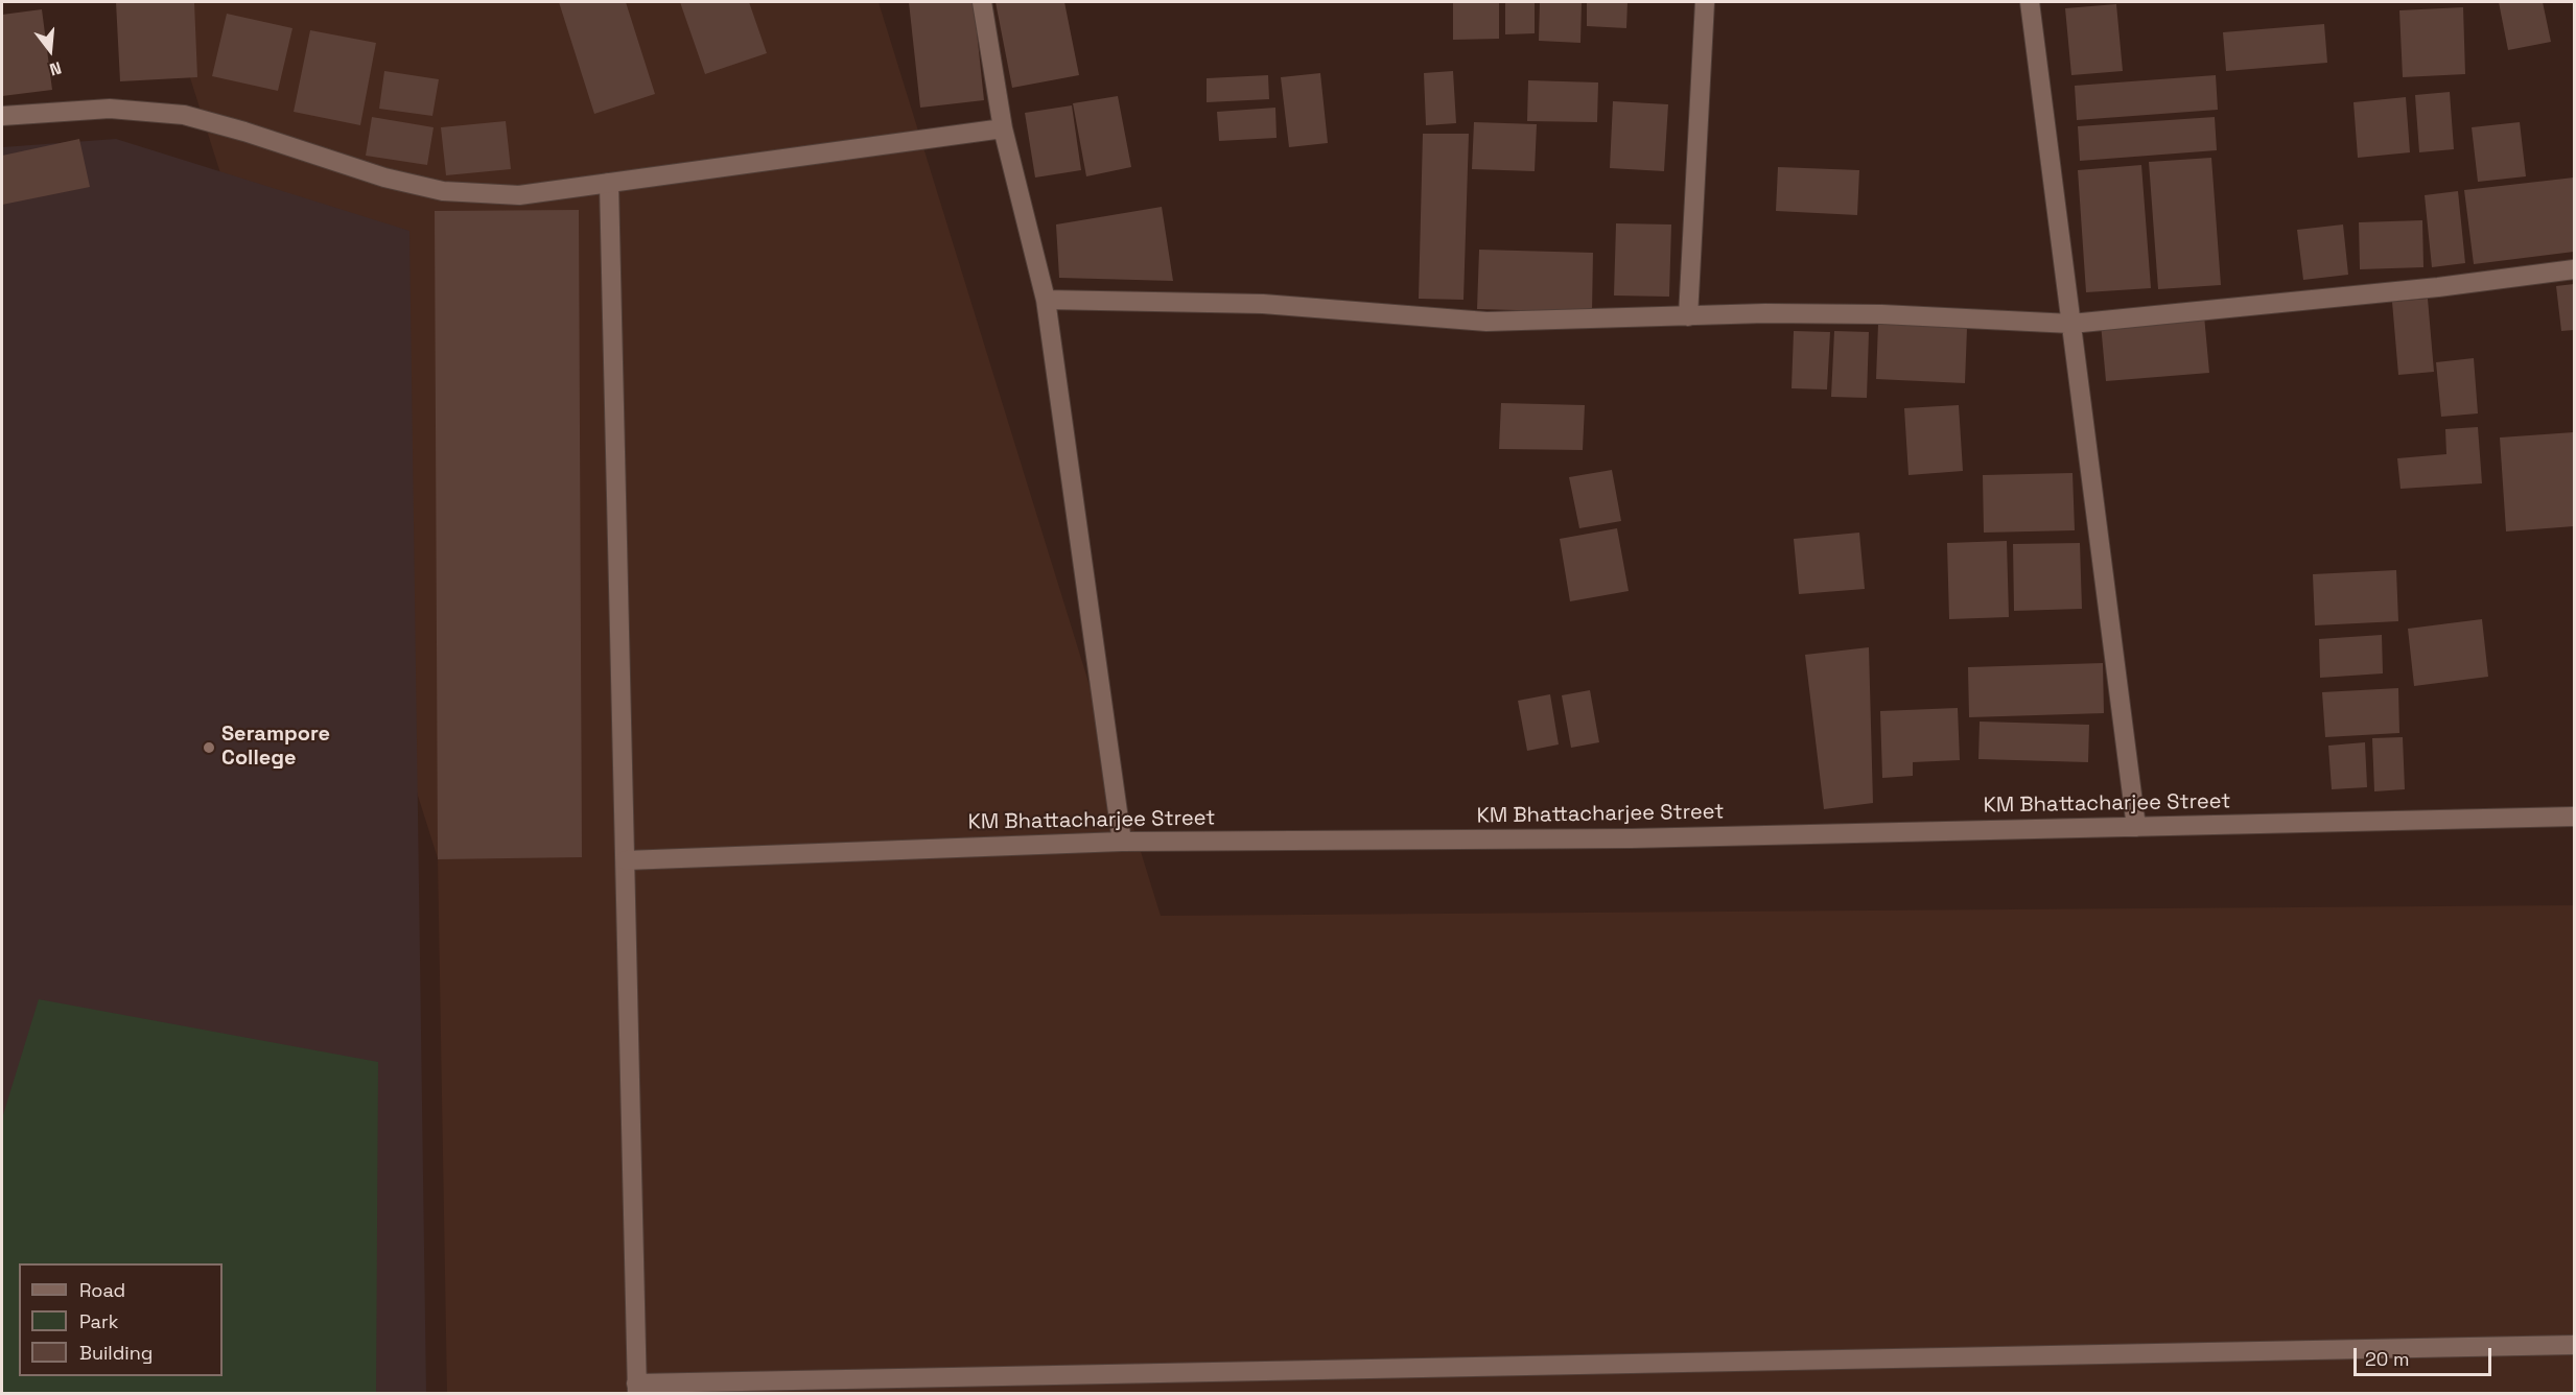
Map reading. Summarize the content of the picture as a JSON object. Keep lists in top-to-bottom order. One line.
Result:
{"streets":{"street":["KM Bhattacharjee Street"]},"places":["Serampore College"],"legend":["Road","Park","Building"],"scale_bar":"20 m","north":"bottom"}
